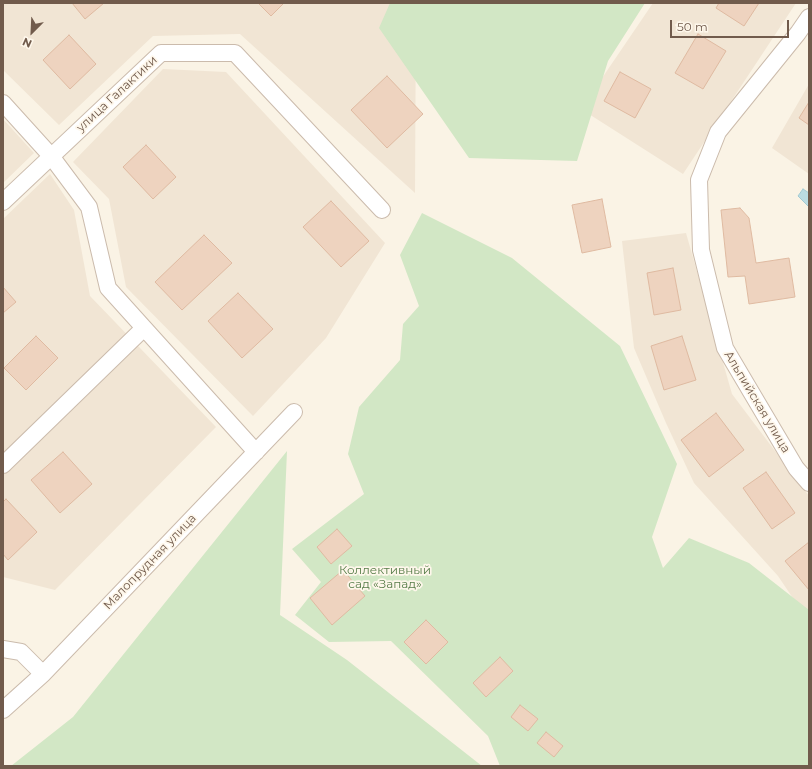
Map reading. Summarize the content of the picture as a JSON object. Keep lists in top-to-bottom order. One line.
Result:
{"streets":{"street":["улица Галактики","Альпийская улица","Малопрудная улица"]},"parks":["Коллективный сад «Запад»"],"scale_bar":"50 m","north":"bottom left"}
